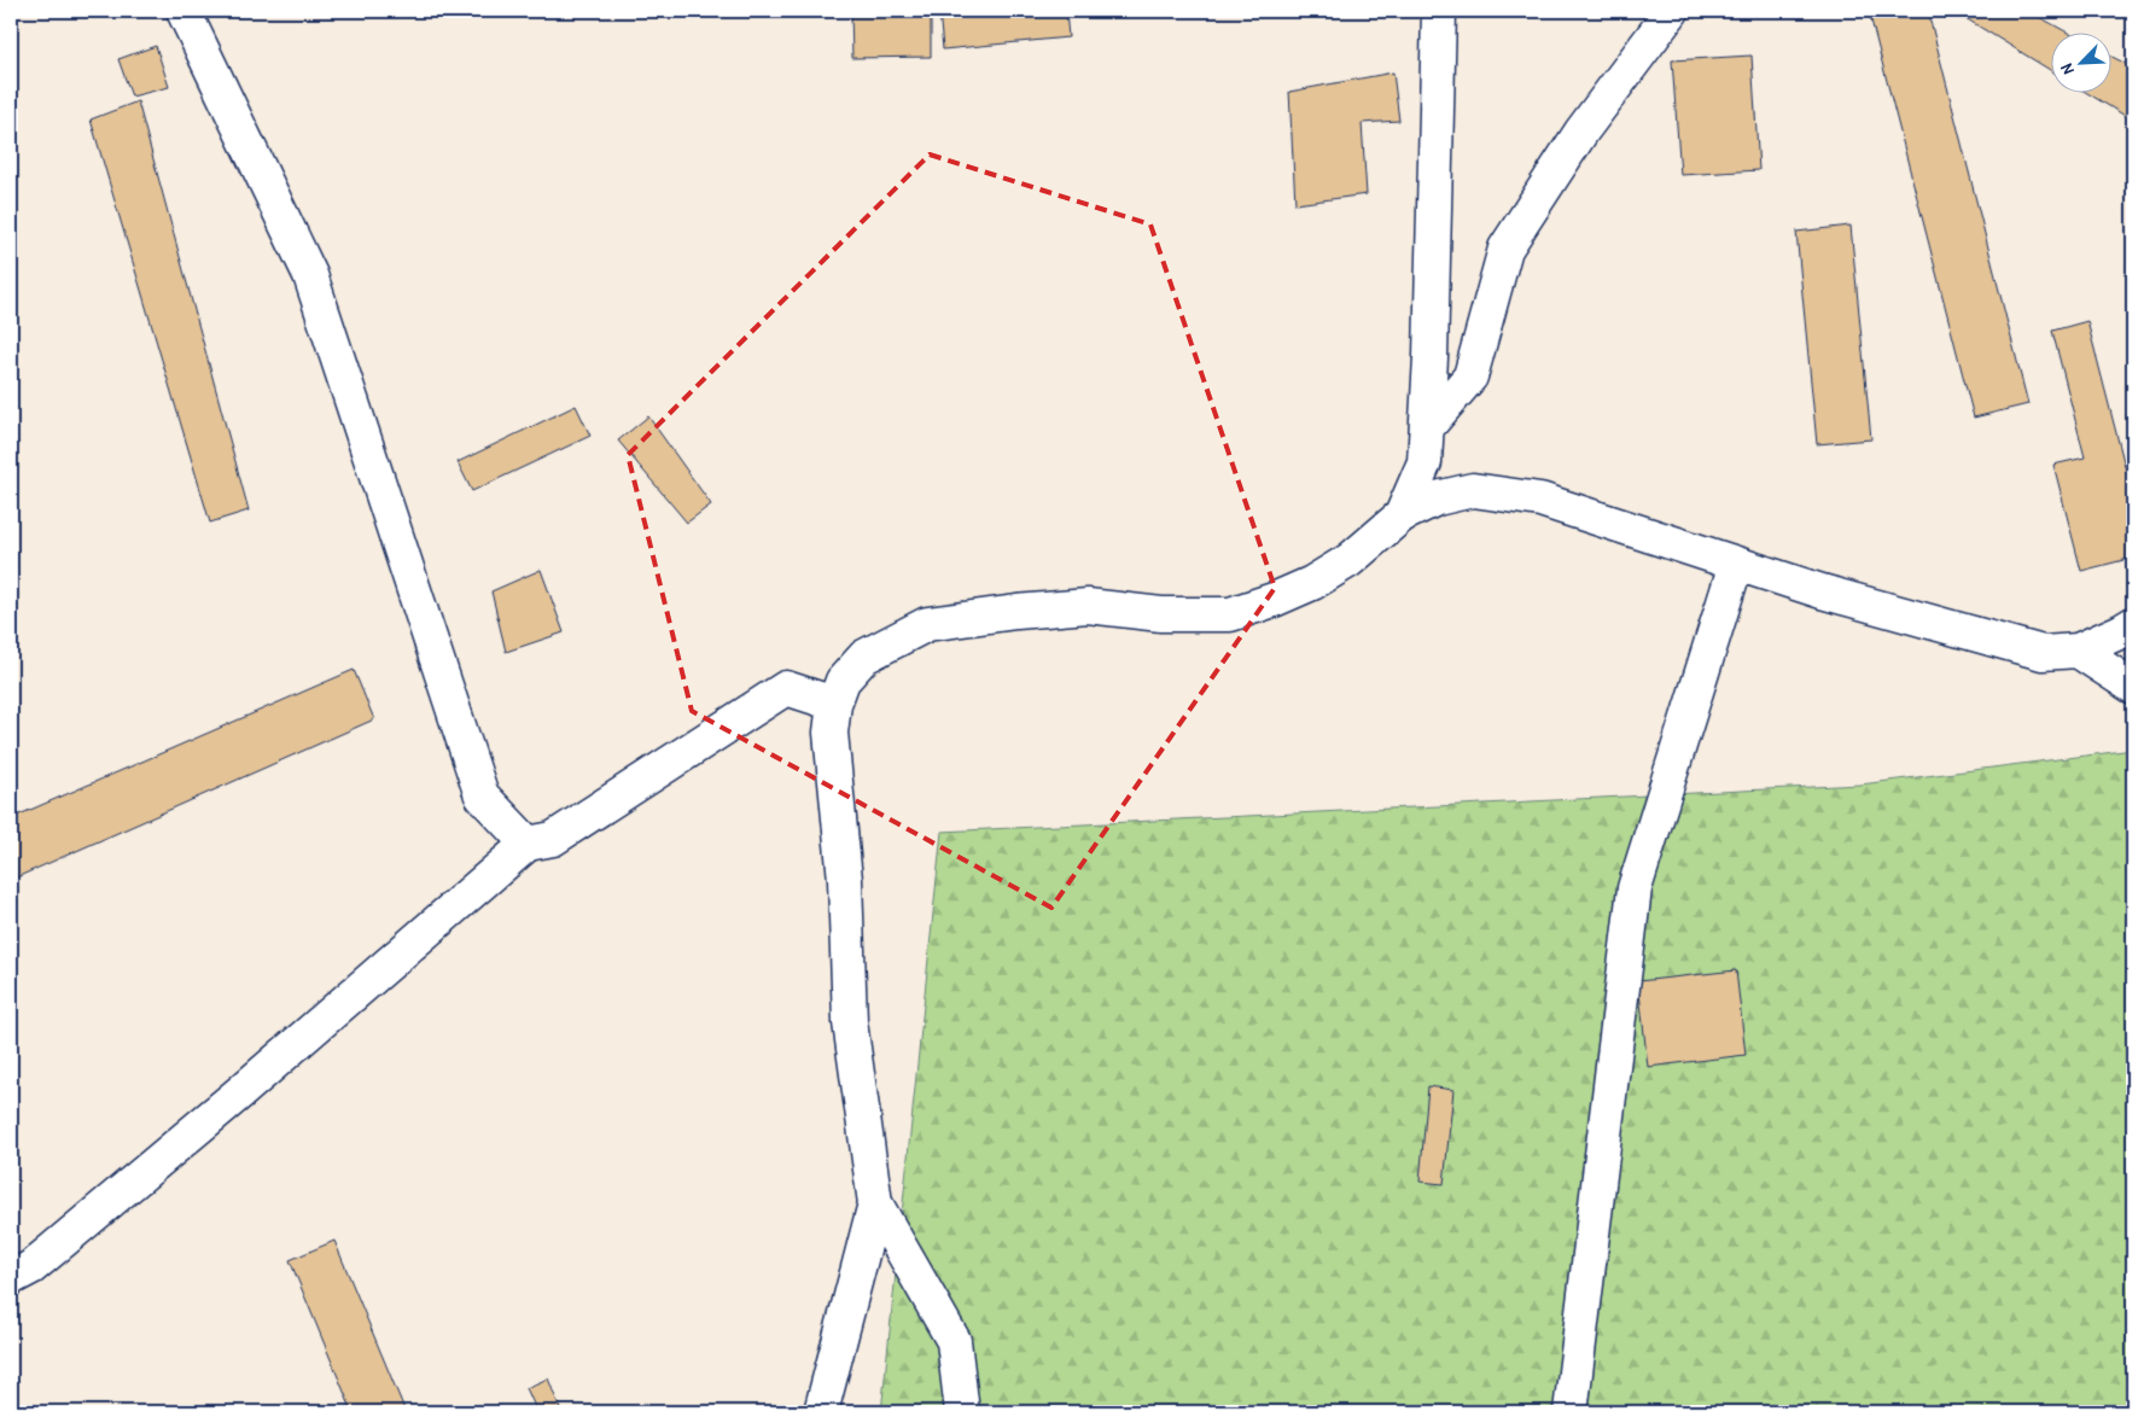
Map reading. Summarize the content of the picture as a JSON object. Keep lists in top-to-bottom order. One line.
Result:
{"north":"bottom left"}
